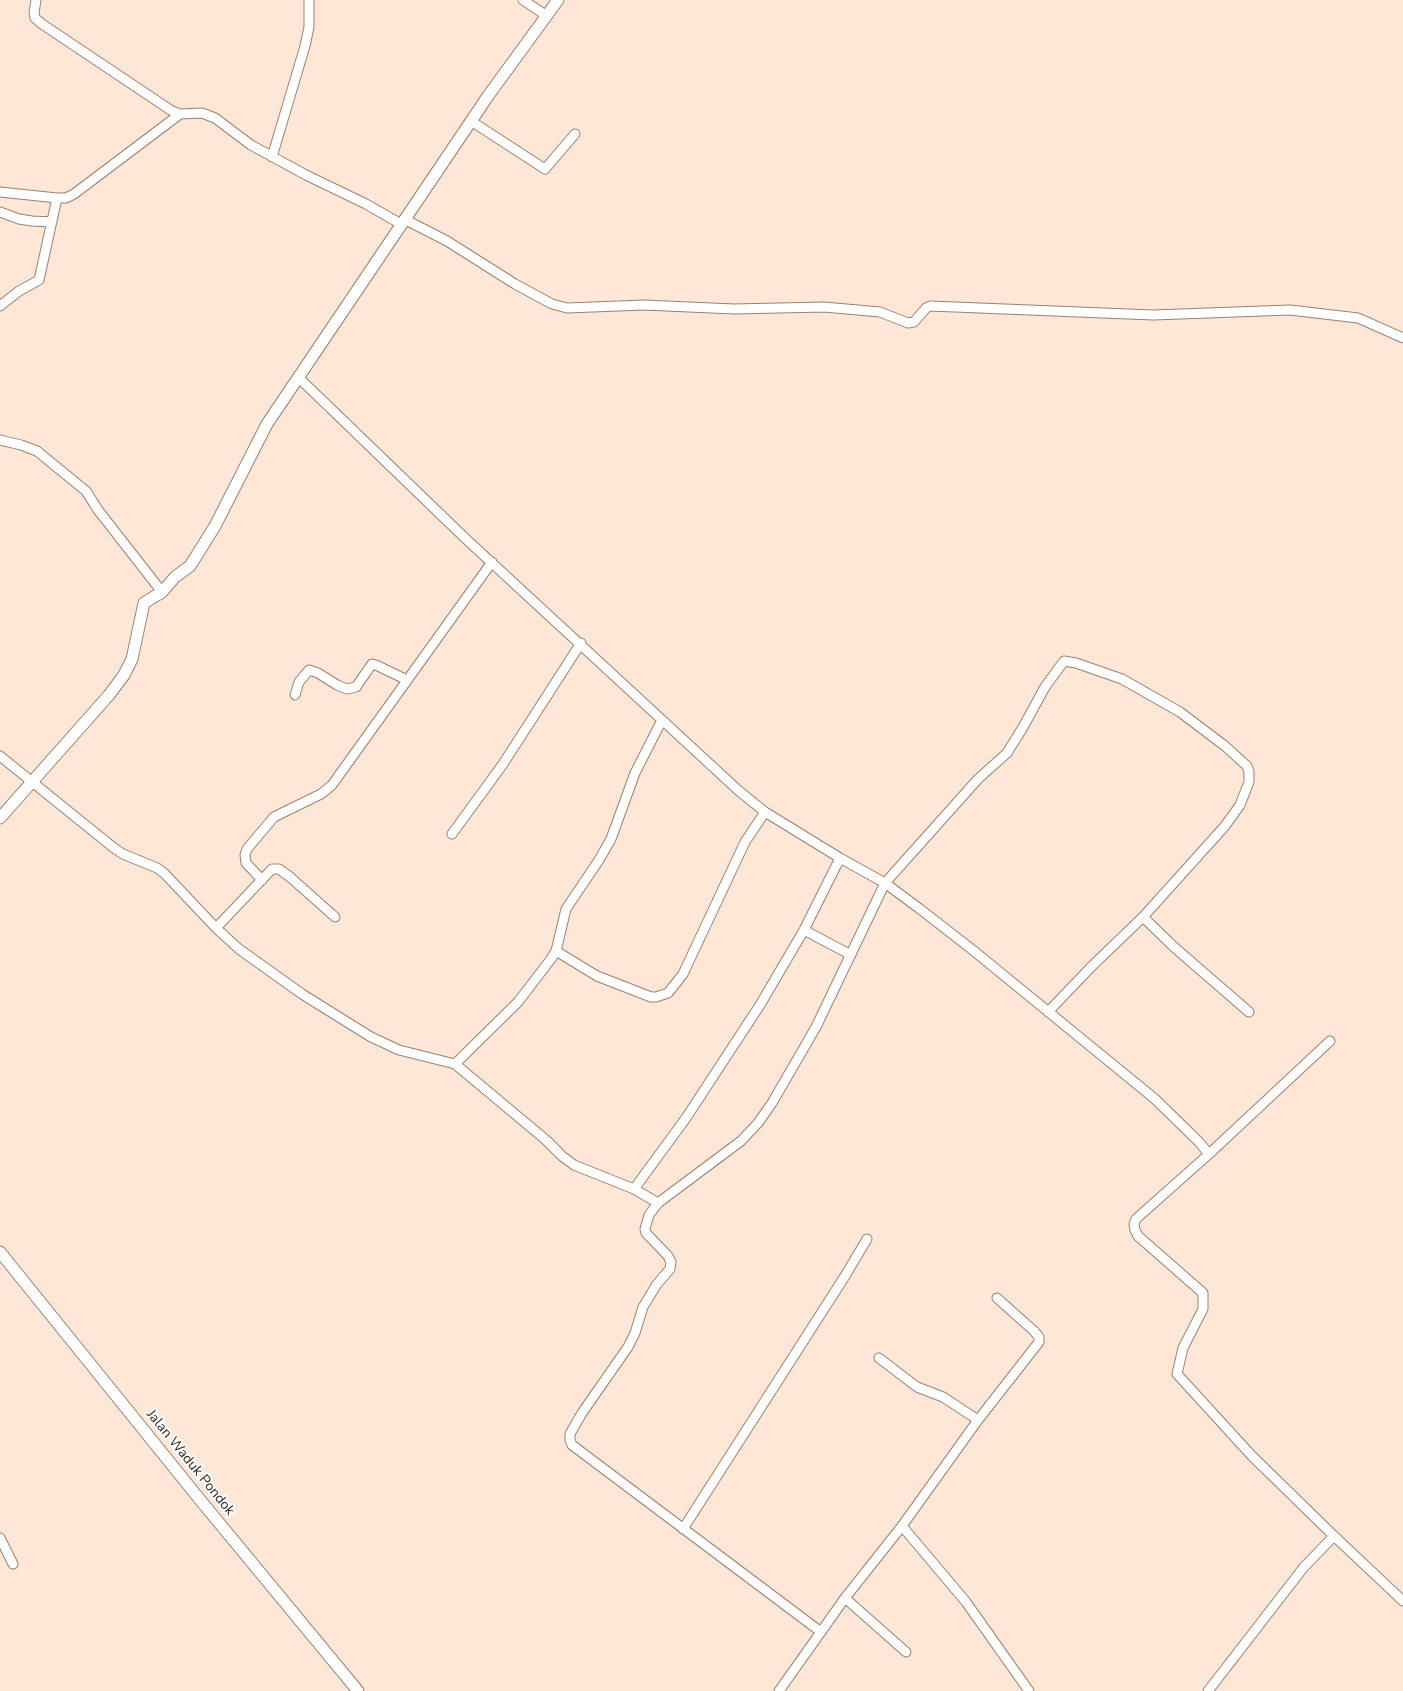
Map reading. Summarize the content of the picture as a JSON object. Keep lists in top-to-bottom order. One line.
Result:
{"streets":{"street":["Jalan Waduk Pondok"]}}
